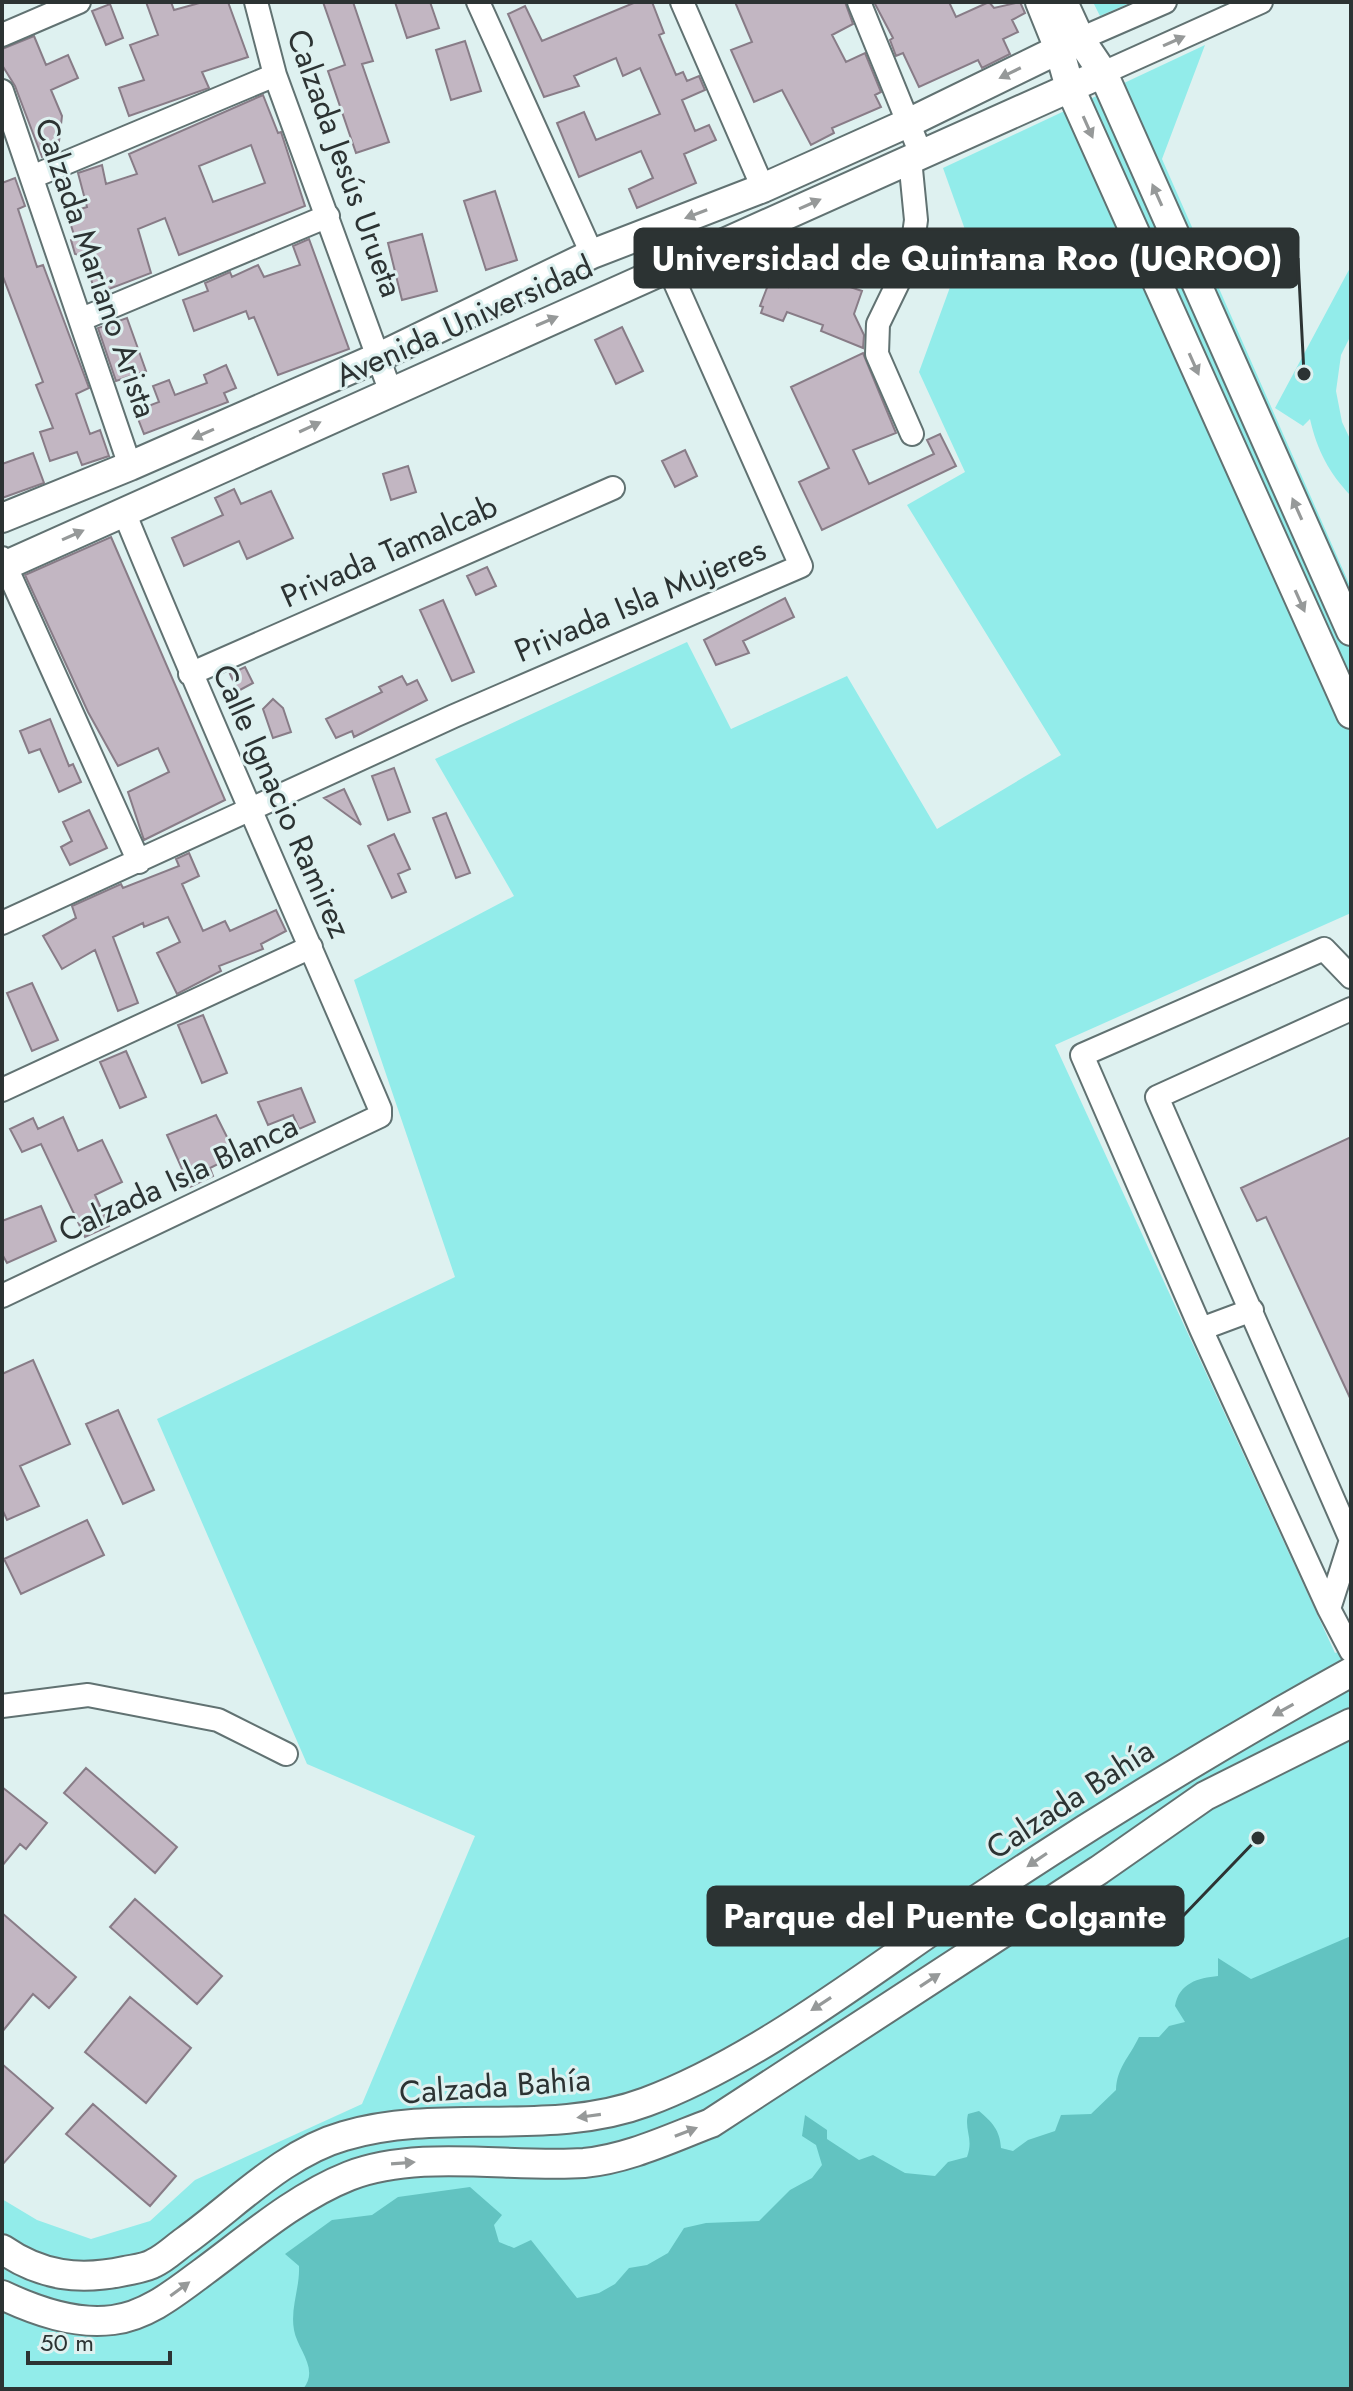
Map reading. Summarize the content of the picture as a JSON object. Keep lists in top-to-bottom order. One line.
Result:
{"streets":{"main road":["Avenida Universidad","Calzada Bahía"],"street":["Calzada Jesús Urueta","Calzada Mariano Arista","Privada Tamalcab","Privada Isla Mujeres","Calle Ignacio Ramirez","Calzada Isla Blanca"]},"crossings":[["Calzada Jesús Urueta","Avenida Universidad"],["Calzada Mariano Arista","Avenida Universidad"],["Avenida Universidad","Privada Isla Mujeres"],["Avenida Universidad","Calle Ignacio Ramirez"],["Privada Tamalcab","Calle Ignacio Ramirez"],["Privada Isla Mujeres","Calle Ignacio Ramirez"],["Calle Ignacio Ramirez","Calzada Isla Blanca"]],"places":["Universidad de Quintana Roo (UQROO)","Parque del Puente Colgante"],"scale_bar":"50 m"}
